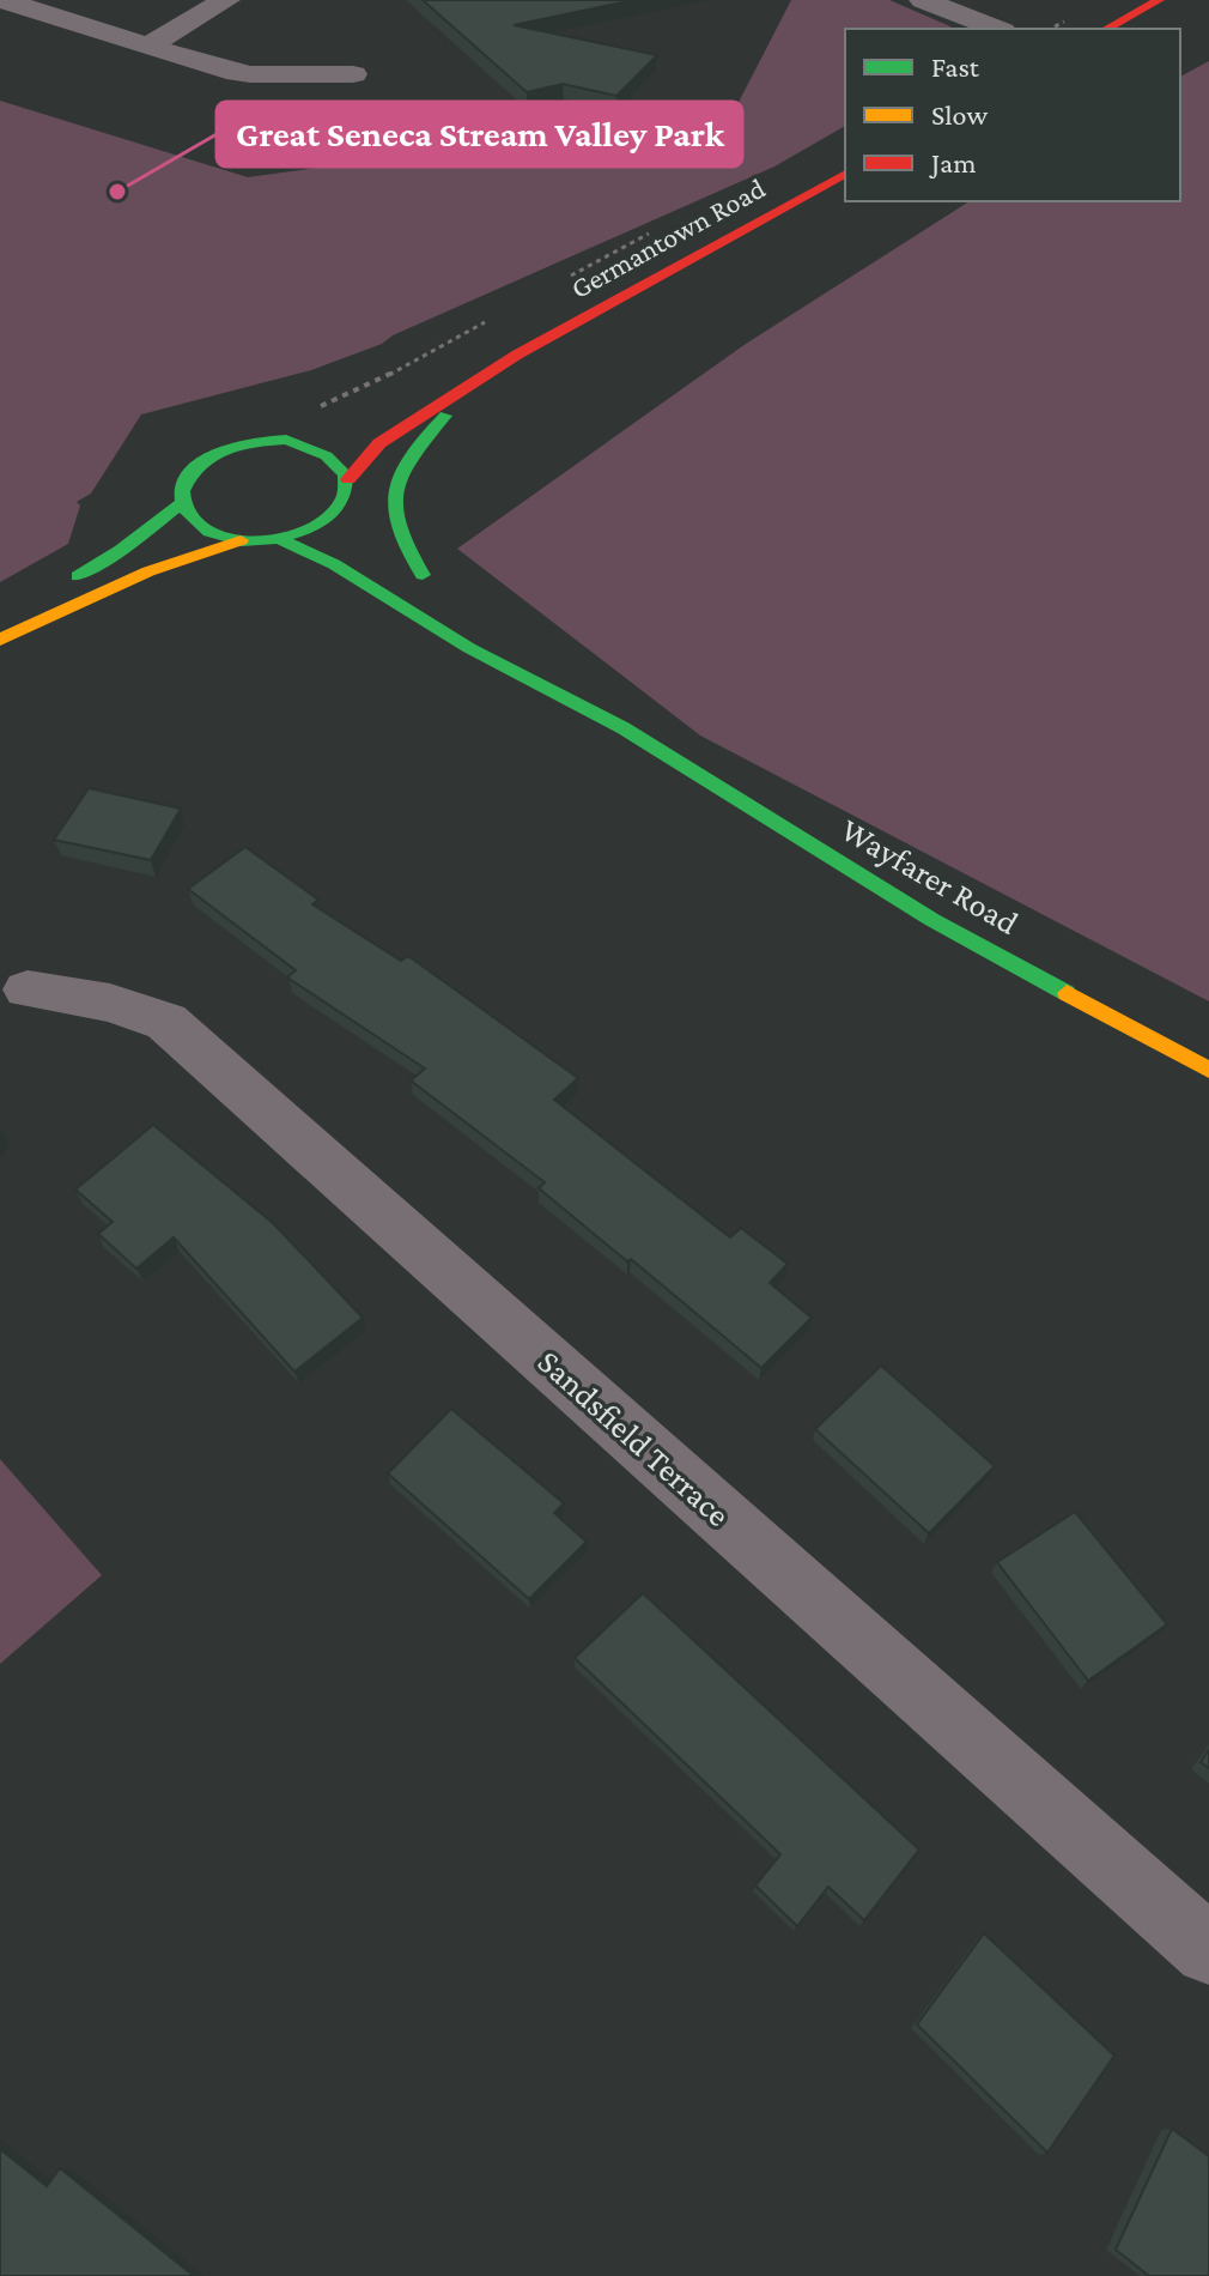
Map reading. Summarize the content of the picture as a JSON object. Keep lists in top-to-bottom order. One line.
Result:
{"streets":{"street":["Germantown Road","Wayfarer Road","Sandsfield Terrace"]},"crossings":[["Germantown Road","Wayfarer Road"]],"places":["Great Seneca Stream Valley Park"],"legend":["Fast","Slow","Jam"]}
